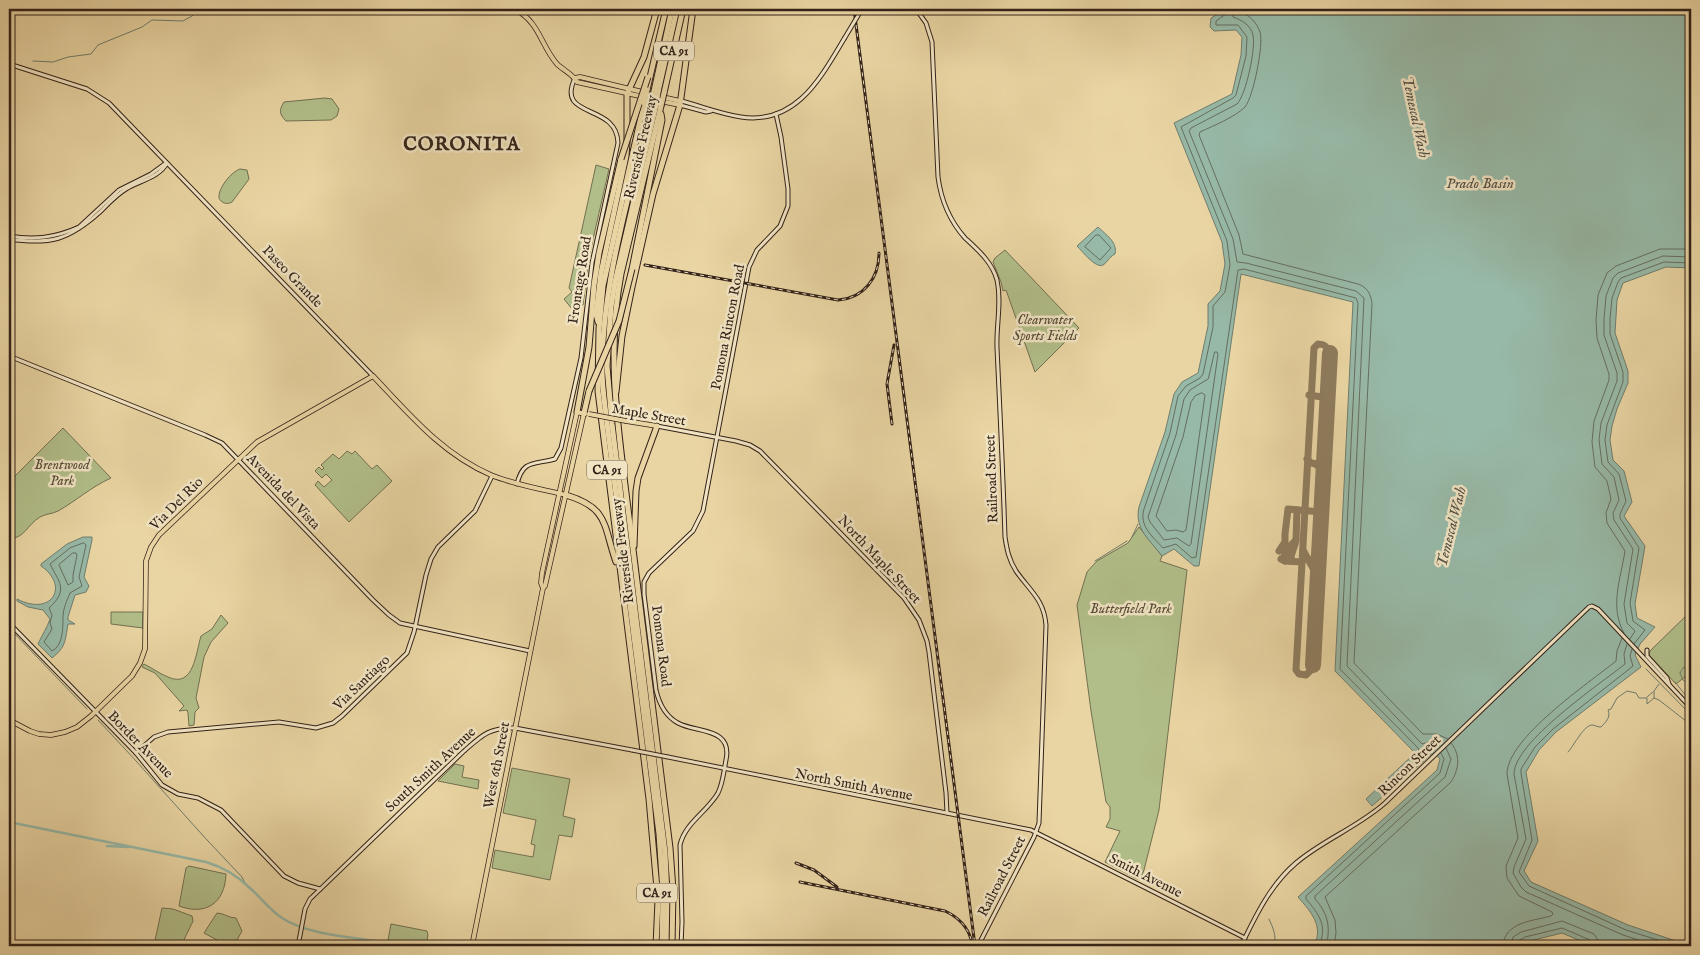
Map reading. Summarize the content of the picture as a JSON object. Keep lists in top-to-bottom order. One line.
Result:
{"streets":{"highway":["CA 91","Riverside Freeway"],"main road":["Paseo Grande","Frontage Road","Pomona Rincon Road","Maple Street","Railroad Street","Avenida del Vista","Via Del Rio","North Maple Street","Pomona Road","Via Santiago","Border Avenue","West 6th Street","Rincon Street","South Smith Avenue","North Smith Avenue","Smith Avenue"]},"crossings":[["Paseo Grande","Frontage Road"],["Paseo Grande","Via Del Rio"],["Paseo Grande","Via Santiago"],["Paseo Grande","West 6th Street"],["Pomona Rincon Road","Maple Street"],["Pomona Rincon Road","North Maple Street"],["Pomona Rincon Road","Pomona Road"],["Maple Street","North Maple Street"],["Maple Street","Pomona Road"],["Maple Street","West 6th Street"],["Railroad Street","North Smith Avenue"],["Railroad Street","Smith Avenue"],["Avenida del Vista","Via Del Rio"],["Avenida del Vista","Via Santiago"],["Avenida del Vista","West 6th Street"],["Via Del Rio","Border Avenue"],["North Maple Street","Pomona Road"],["North Maple Street","North Smith Avenue"],["Pomona Road","North Smith Avenue"],["Via Santiago","Border Avenue"],["Border Avenue","South Smith Avenue"],["West 6th Street","South Smith Avenue"],["Rincon Street","Smith Avenue"],["South Smith Avenue","North Smith Avenue"],["North Smith Avenue","Smith Avenue"]],"districts":["CORONITA"],"water":["Temescal Wash","Prado Basin"],"parks":["Clearwater Sports Fields","Brentwood Park","Butterfield Park"]}
